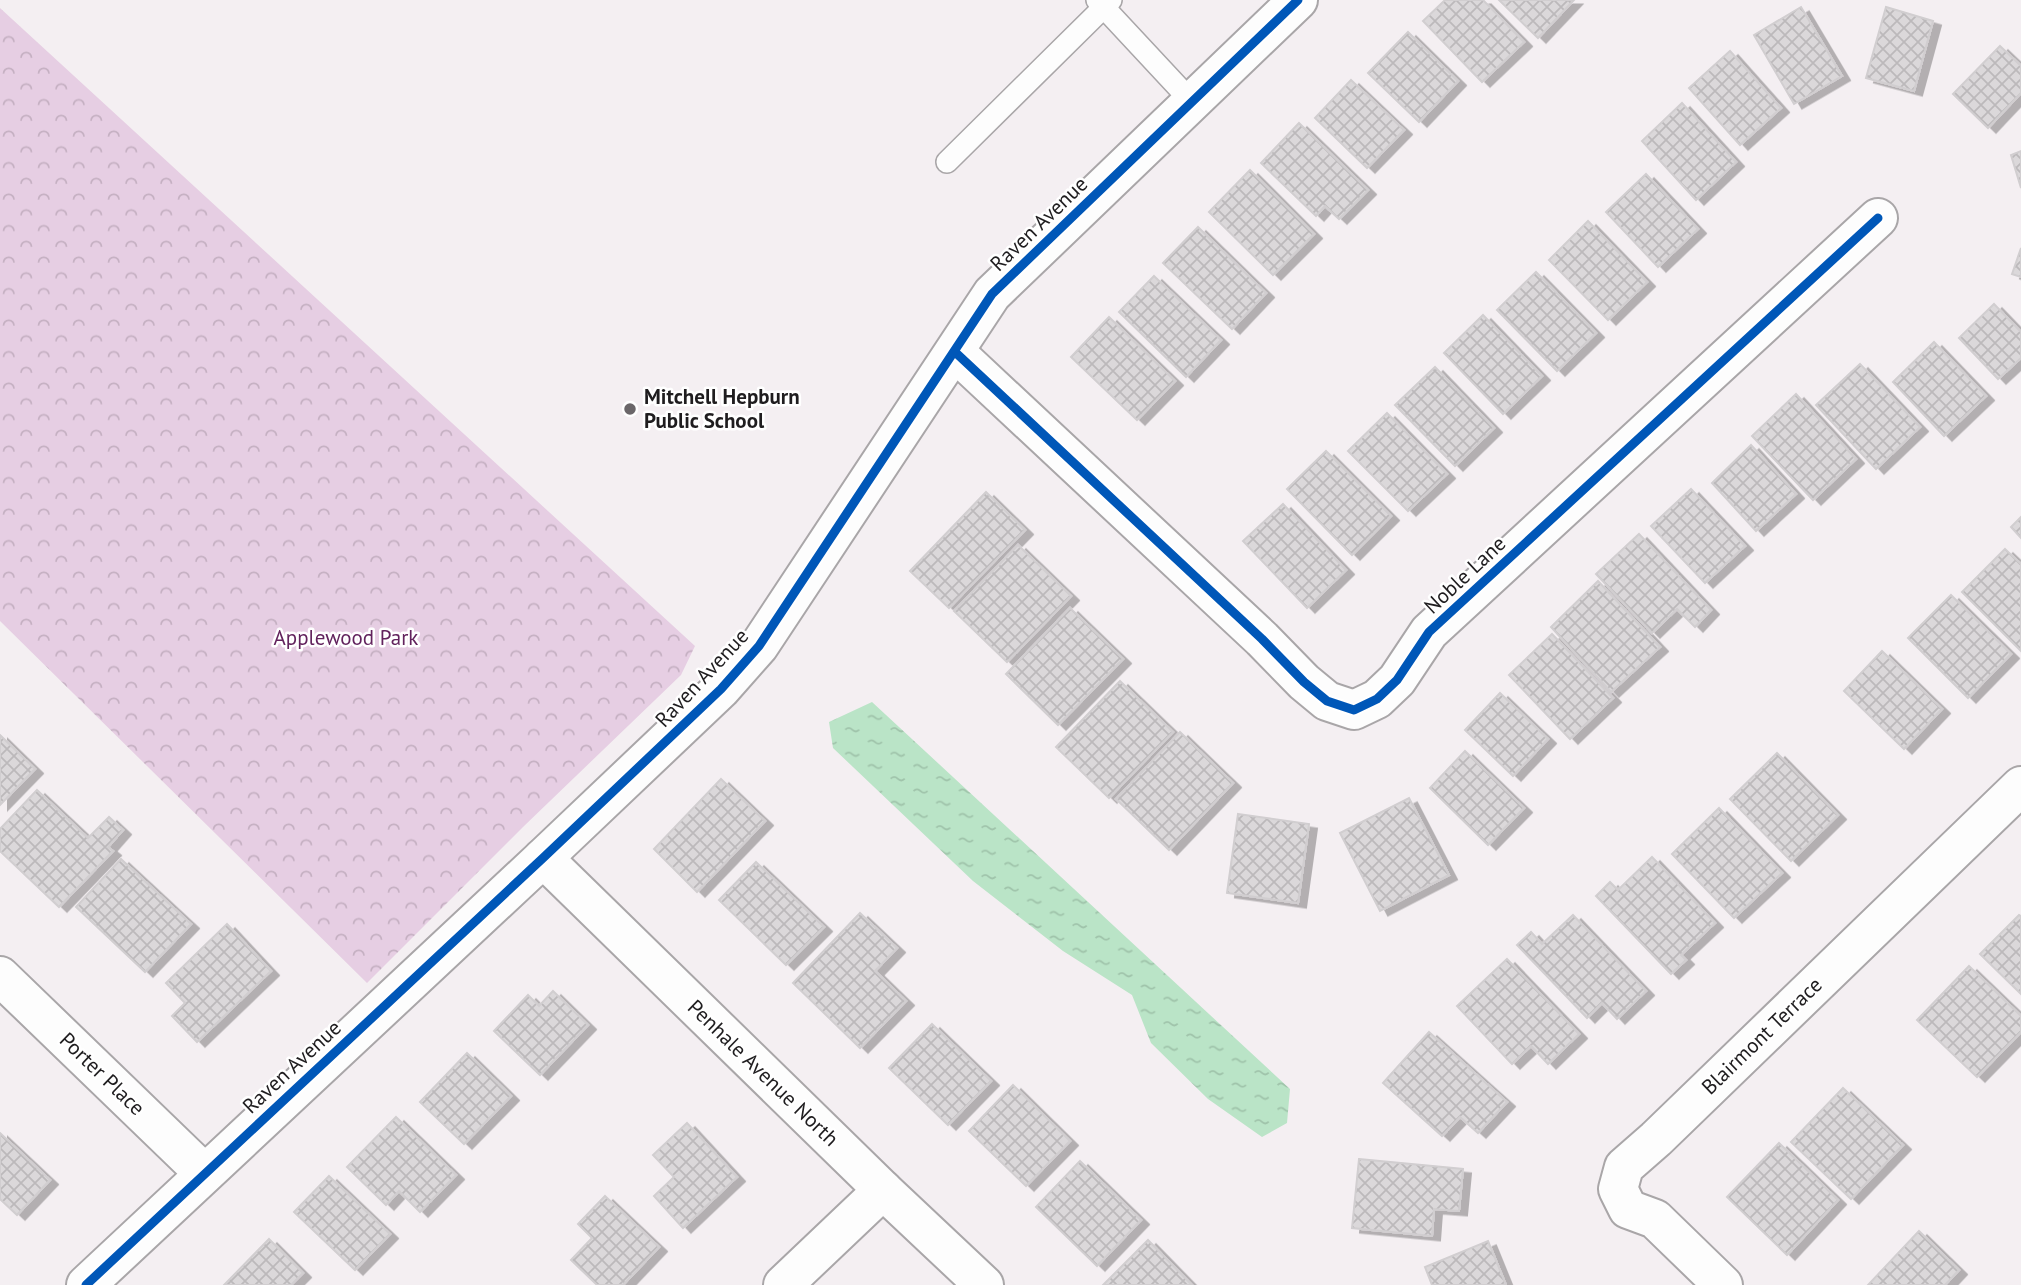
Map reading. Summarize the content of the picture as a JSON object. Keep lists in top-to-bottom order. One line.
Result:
{"streets":{"street":["Raven Avenue","Noble Lane","Blairmont Terrace","Penhale Avenue North","Porter Place"]},"crossings":[["Raven Avenue","Noble Lane"],["Raven Avenue","Penhale Avenue North"],["Raven Avenue","Porter Place"]],"parks":["Applewood Park"],"places":["Mitchell Hepburn Public School"]}
